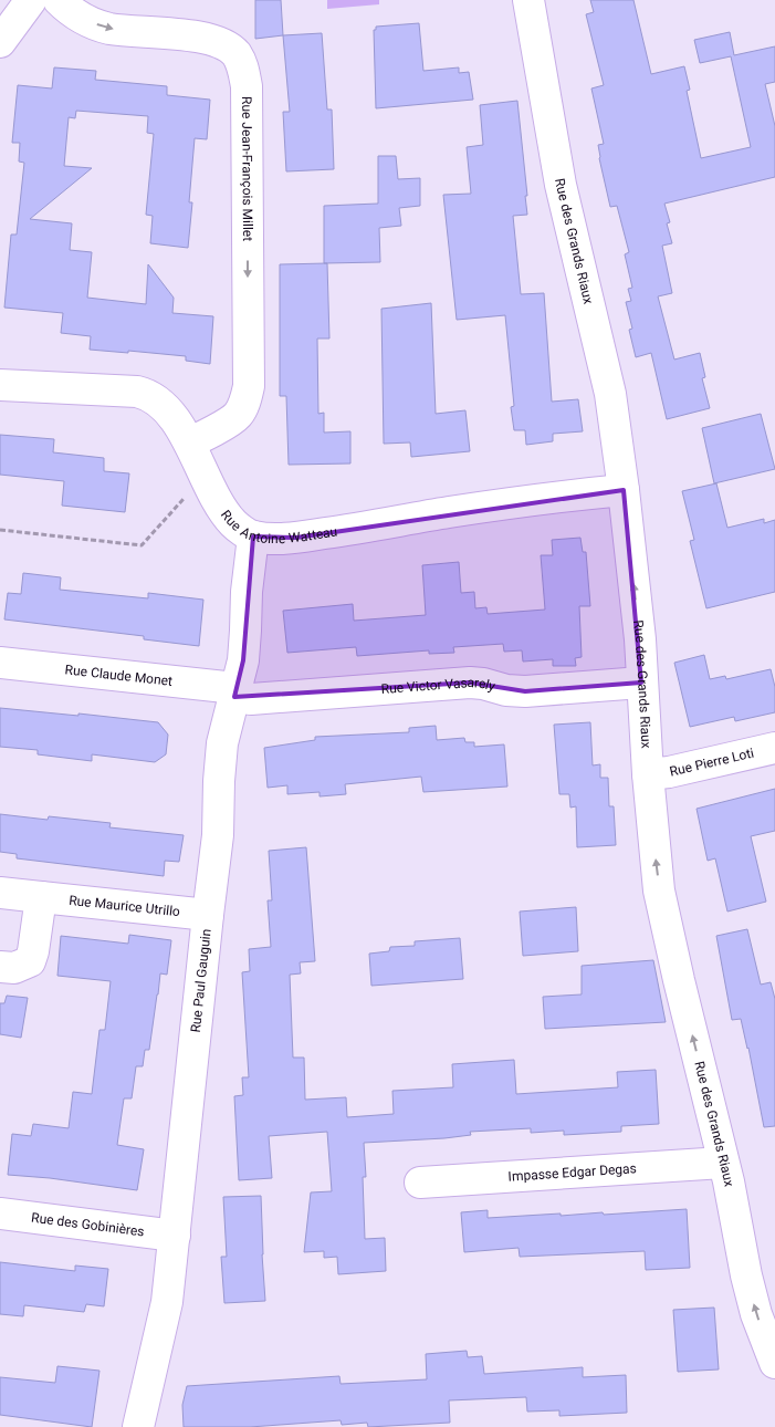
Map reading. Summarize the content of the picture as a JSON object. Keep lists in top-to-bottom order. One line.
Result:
{"streets":{"street":["Rue Jean-François Millet","Rue des Grands Riaux","Rue Antoine Watteau","Rue Claude Monet","Rue Victor Vasarely","Rue Pierre Loti","Rue Maurice Utrillo","Rue Paul Gauguin","Impasse Edgar Degas","Rue des Gobinières"]},"crossings":[["Rue Jean-François Millet","Rue Antoine Watteau"],["Rue des Grands Riaux","Rue Antoine Watteau"],["Rue des Grands Riaux","Rue Victor Vasarely"],["Rue des Grands Riaux","Rue Pierre Loti"],["Rue des Grands Riaux","Impasse Edgar Degas"],["Rue Antoine Watteau","Rue Paul Gauguin"],["Rue Claude Monet","Rue Victor Vasarely"],["Rue Claude Monet","Rue Paul Gauguin"],["Rue Victor Vasarely","Rue Paul Gauguin"],["Rue Maurice Utrillo","Rue Paul Gauguin"],["Rue Paul Gauguin","Rue des Gobinières"]],"one_way":["Rue des Grands Riaux"]}
